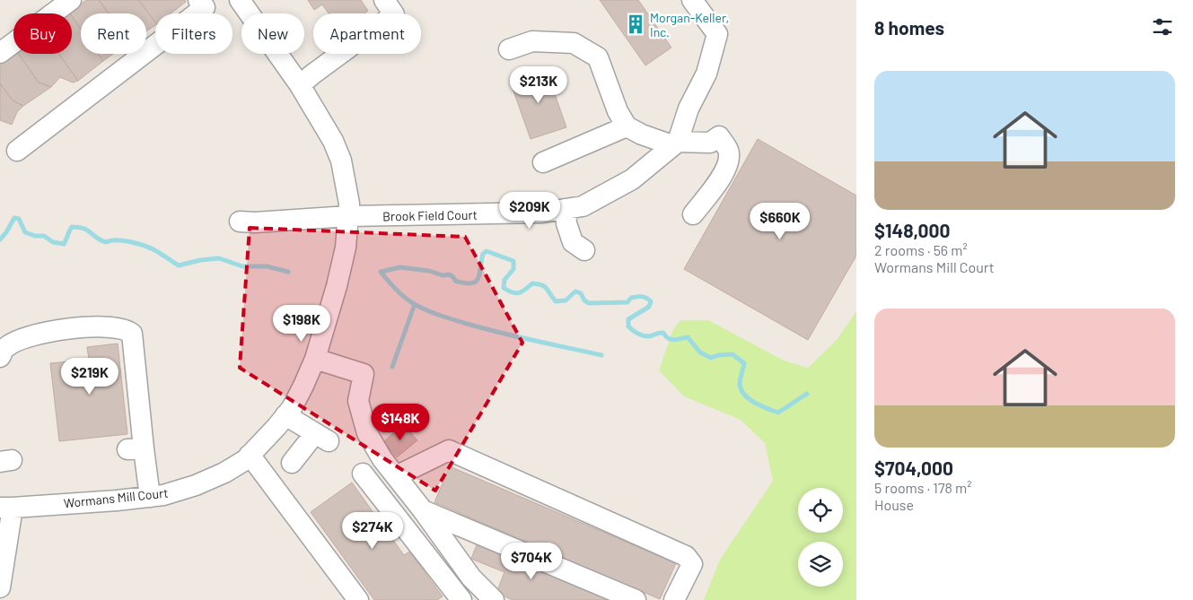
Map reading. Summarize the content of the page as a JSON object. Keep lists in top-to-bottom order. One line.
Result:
{"streets":{"street":["Brook Field Court","Wormans Mill Court"]},"crossings":[["Brook Field Court","Wormans Mill Court"]],"places":{"building":["Morgan-Keller, Inc."]},"page":{"heading":"8 homes","chip":["Buy","Rent","Filters","New","Apartment"],"list":[{"name":"$148,000","note":"2 rooms · 56 m² · Wormans Mill Court"},{"name":"$704,000","note":"5 rooms · 178 m² · House"}],"price":["$213K","$209K","$660K","$198K","$219K","$148K","$274K","$704K"]}}
